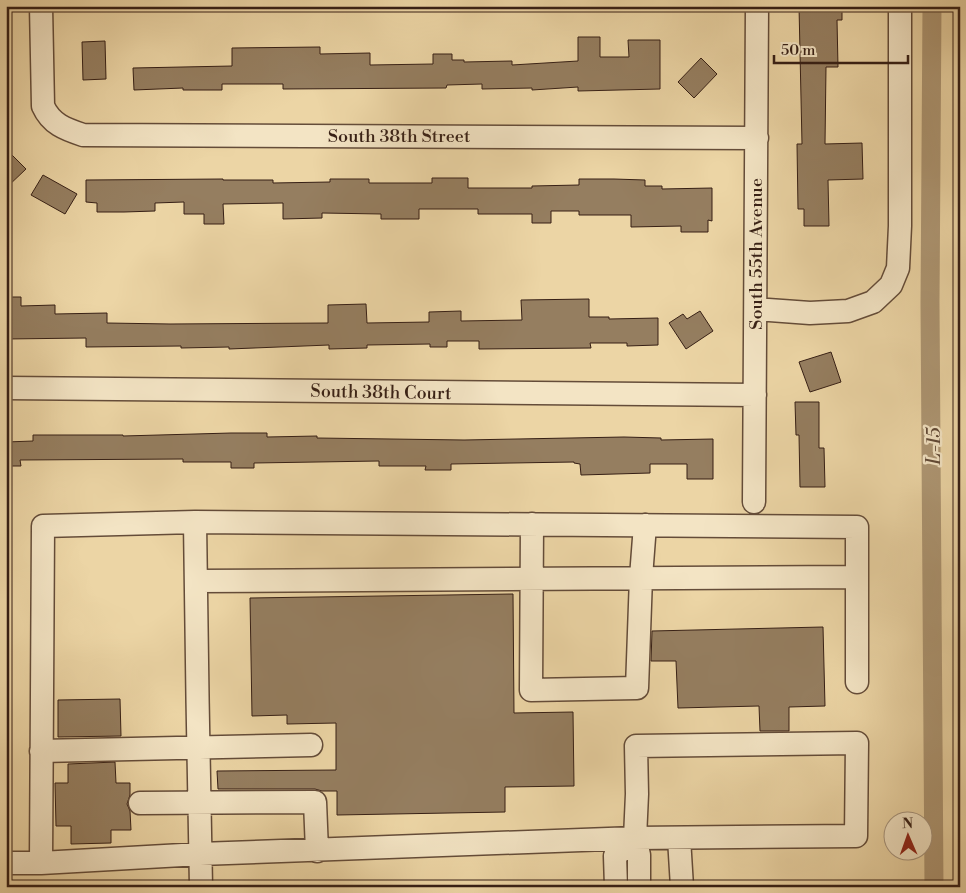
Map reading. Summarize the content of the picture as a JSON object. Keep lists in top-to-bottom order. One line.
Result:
{"streets":{"street":["South 38th Street","South 55th Avenue","South 38th Court"]},"crossings":[["South 38th Street","South 55th Avenue"],["South 55th Avenue","South 38th Court"]],"water":["L-15"],"scale_bar":"50 m","north":"top"}
